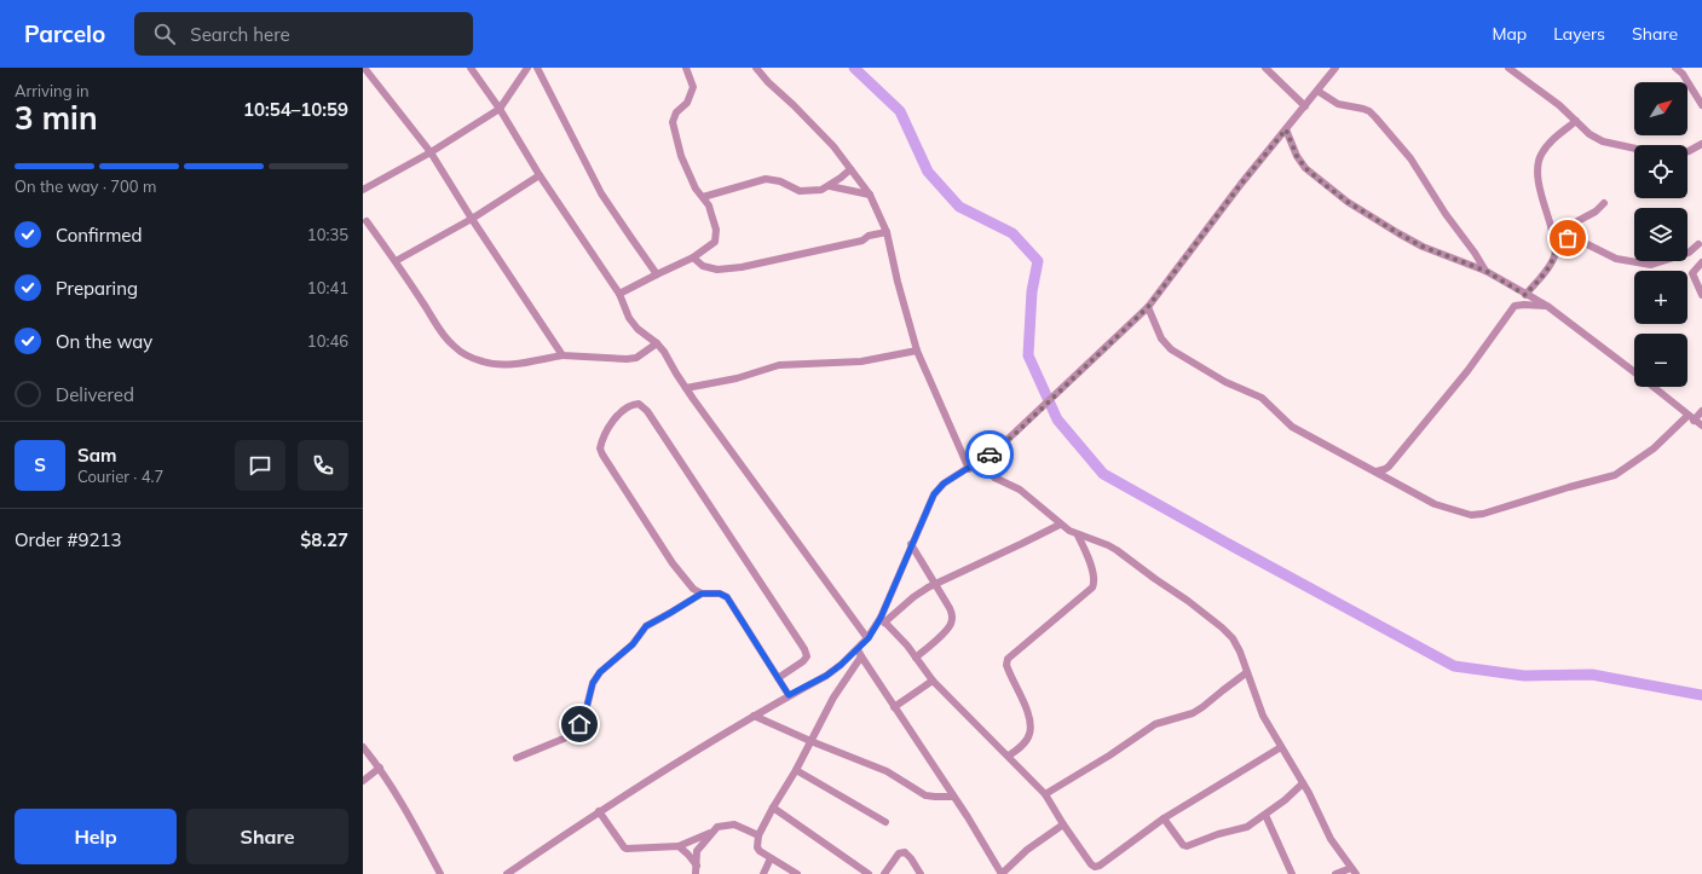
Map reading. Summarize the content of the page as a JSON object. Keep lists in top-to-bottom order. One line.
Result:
{"north":"top right","page":{"header":"Parcelo","search":"Search here","nav":["Map","Layers","Share"],"heading":["3 min","Arriving in","10:54–10:59"],"panel":["Sam","Courier · 4.7","Order #9213","$8.27"],"map_buttons":["+","−"],"bar":"On the way · 700 m","list":[["Confirmed","10:35"],["Preparing","10:41"],["On the way","10:46"],"Delivered"],"round":"S","buttons":["Help","Share"]}}
